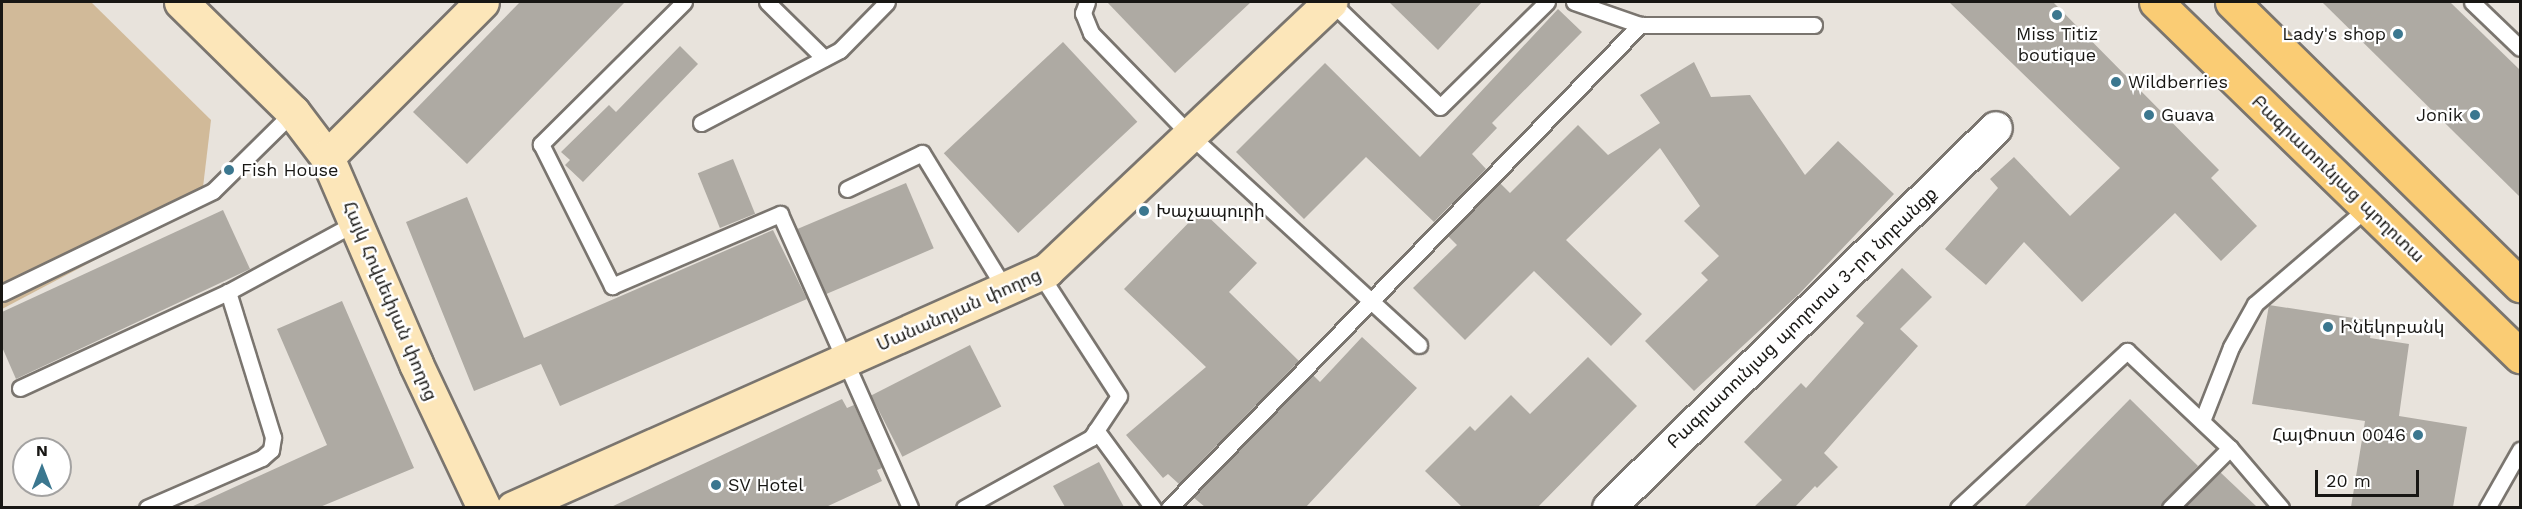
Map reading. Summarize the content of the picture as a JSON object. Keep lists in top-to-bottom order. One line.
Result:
{"streets":{"main road":["Բագրատունյաց պողոտա"],"street":["Հայկ Հովսեփյան փողոց","Մանանդյան փողոց","Բագրատունյաց պողոտա 3-րդ նրբանցք"]},"places":["Miss Titiz boutique","Lady's shop","Wildberries","Guava","Jonik","Fish House","Խաչապուրի","Ինեկոբանկ","ՀայՓոստ 0046","SV Hotel"],"scale_bar":"20 m","north":"top"}
